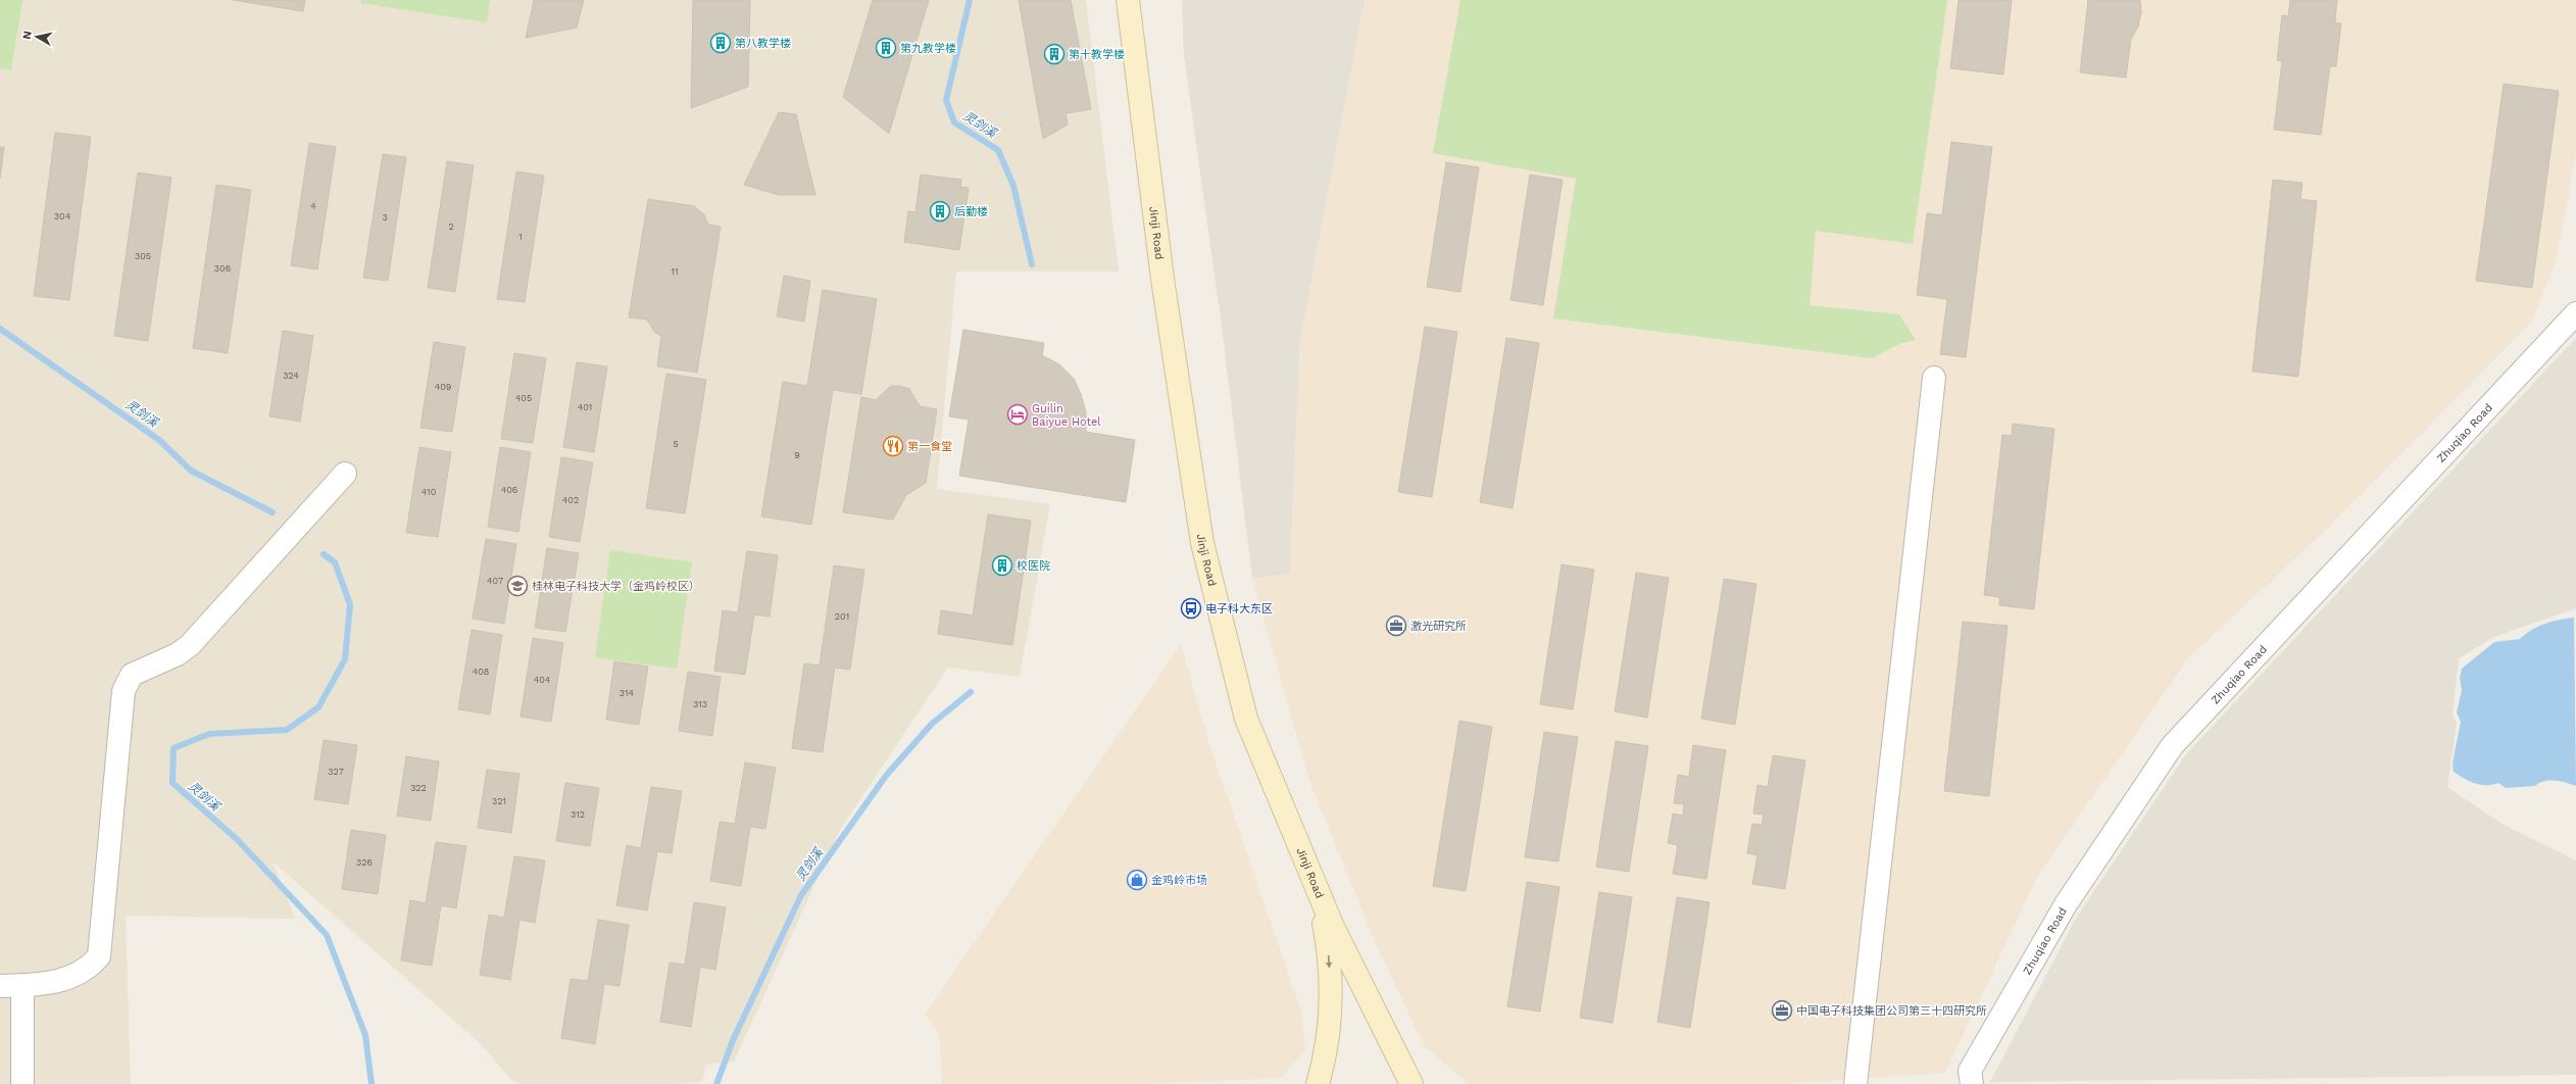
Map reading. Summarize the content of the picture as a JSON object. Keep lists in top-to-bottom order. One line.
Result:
{"streets":{"main road":["Jinji Road"],"street":["Zhuqiao Road"]},"water":["灵剑溪"],"places":{"building":["第八教学楼","第九教学楼","第十教学楼","后勤楼","校医院"],"hotel":["Guilin Baiyue Hotel"],"restaurant":["第一食堂"],"school or university":["桂林电子科技大学（金鸡岭校区）"],"bus stop":["电子科大东区"],"office":["激光研究所","中国电子科技集团公司第三十四研究所"],"shop":["金鸡岭市场"]},"house_numbers":["4","304","3","2","1","305","306","11","324","409","405","401","5","9","406","410","402","407","201","408","404","314","313","327","322","321","312","326"],"north":"left"}
